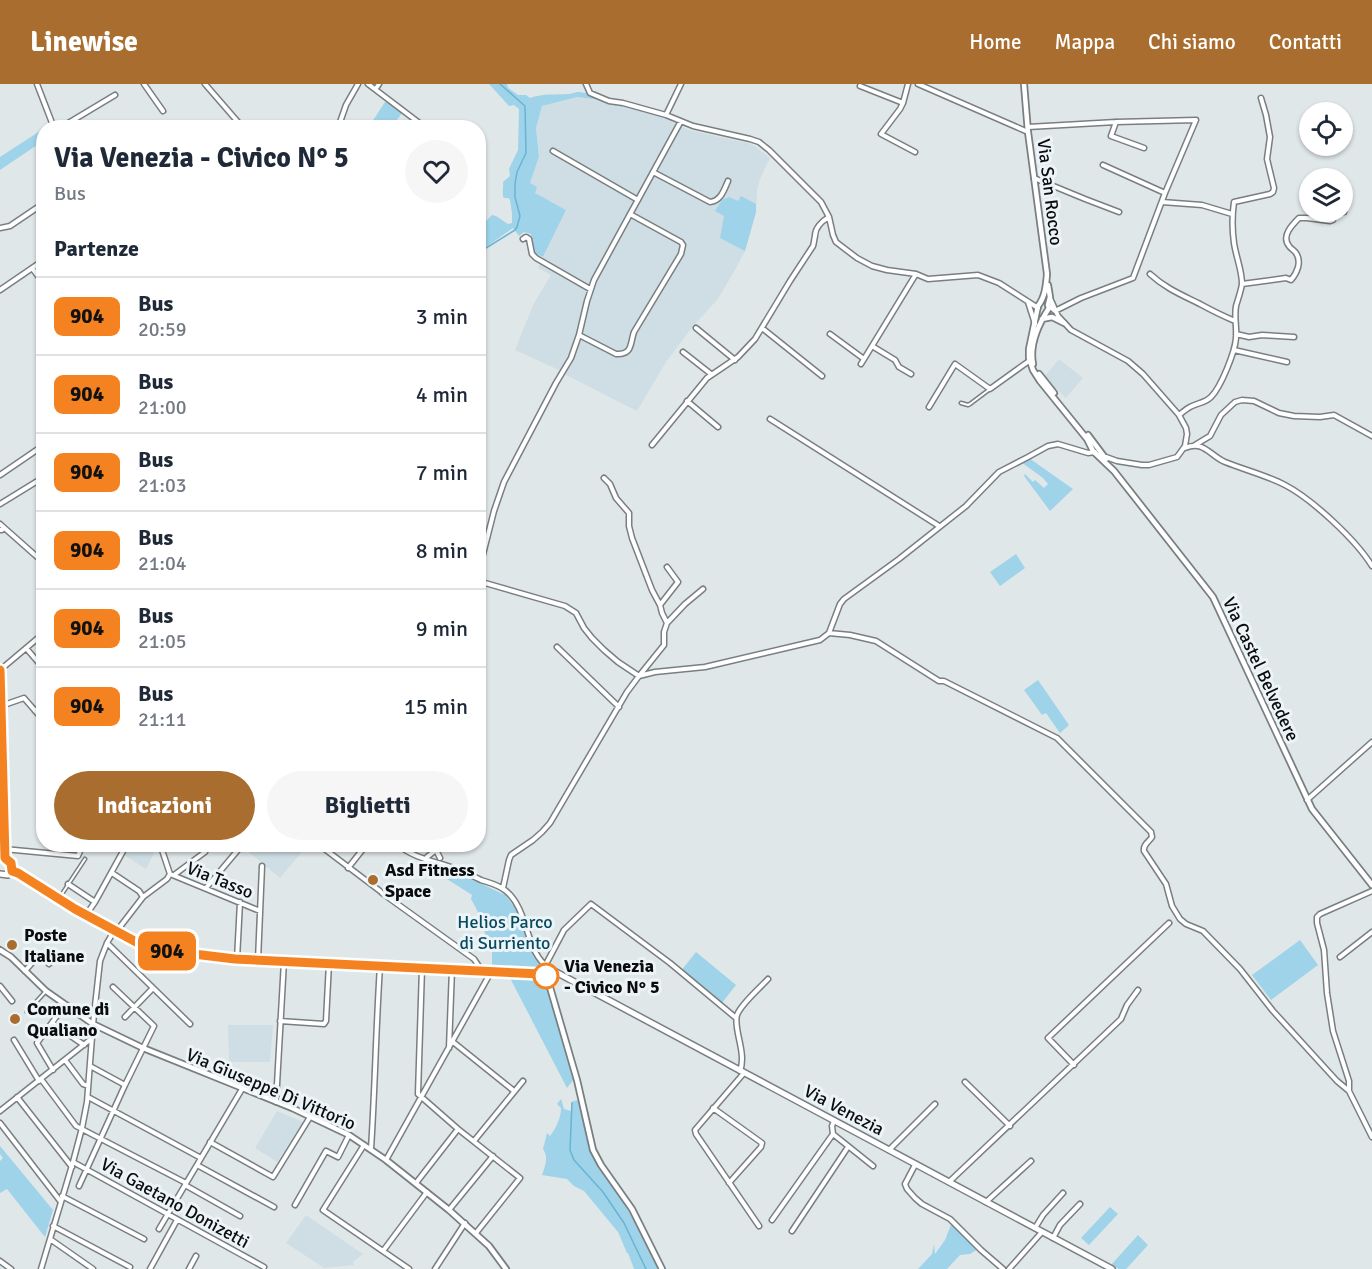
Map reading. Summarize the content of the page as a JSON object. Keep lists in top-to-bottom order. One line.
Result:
{"streets":{"main road":["Via Venezia"],"street":["Via San Rocco","Via Castel Belvedere","Via Tasso","Via Giuseppe Di Vittorio","Via Gaetano Donizetti"]},"parks":["Helios Parco di Surriento"],"places":["Asd Fitness Space","Poste Italiane","Via Venezia - Civico N° 5","Comune di Qualiano"],"lines":["bus line 904"],"page":{"header":"Linewise","nav":["Home","Mappa","Chi siamo","Contatti"],"on_map":"904","heading":[["Via Venezia - Civico N° 5","Bus"],"Partenze"],"list":[{"mark":"904","name":"Bus","note":"20:59","value":"3 min"},{"mark":"904","name":"Bus","note":"21:00","value":"4 min"},{"mark":"904","name":"Bus","note":"21:03","value":"7 min"},{"mark":"904","name":"Bus","note":"21:04","value":"8 min"},{"mark":"904","name":"Bus","note":"21:05","value":"9 min"},{"mark":"904","name":"Bus","note":"21:11","value":"15 min"}],"buttons":["Indicazioni","Biglietti"]}}
